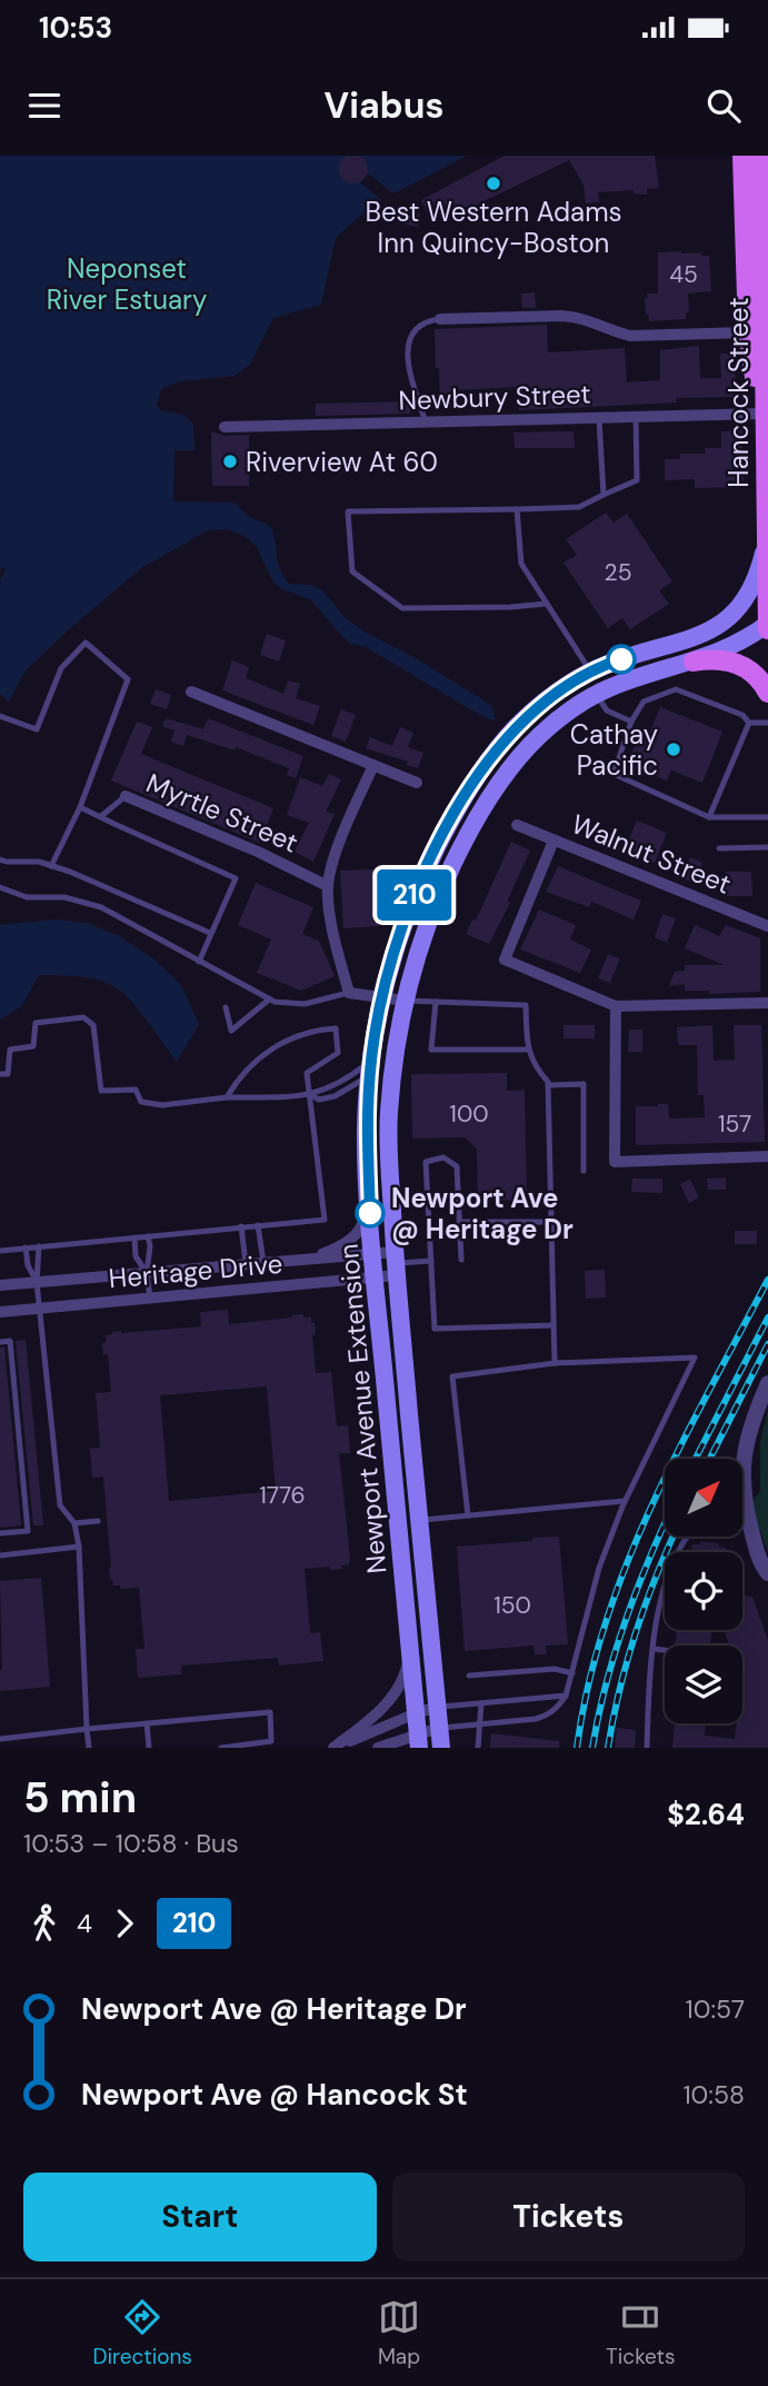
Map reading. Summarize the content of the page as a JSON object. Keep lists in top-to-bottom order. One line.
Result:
{"streets":{"main road":["Hancock Street","Newport Avenue Extension"],"street":["Newbury Street","Myrtle Street","Walnut Street","Heritage Drive"]},"crossings":[["Hancock Street","Newbury Street"],["Hancock Street","Newport Avenue Extension"],["Heritage Drive","Newport Avenue Extension"]],"parks":["Neponset River Estuary"],"places":["Best Western Adams Inn Quincy-Boston","Riverview At 60","Cathay Pacific","Newport Ave @ Heritage Dr"],"lines":["bus line 210"],"house_numbers":["45","25","100","157","1776","150"],"north":"top right","page":{"status":"10:53","header":"Viabus","on_map":"210","heading":["5 min","10:53 – 10:58 · Bus","$2.64"],"legs":["4","210"],"list":[{"name":"Newport Ave @ Heritage Dr","value":"10:57"},{"name":"Newport Ave @ Hancock St","value":"10:58"}],"buttons":["Start","Tickets"],"tabs":["Directions","Map","Tickets"]}}
